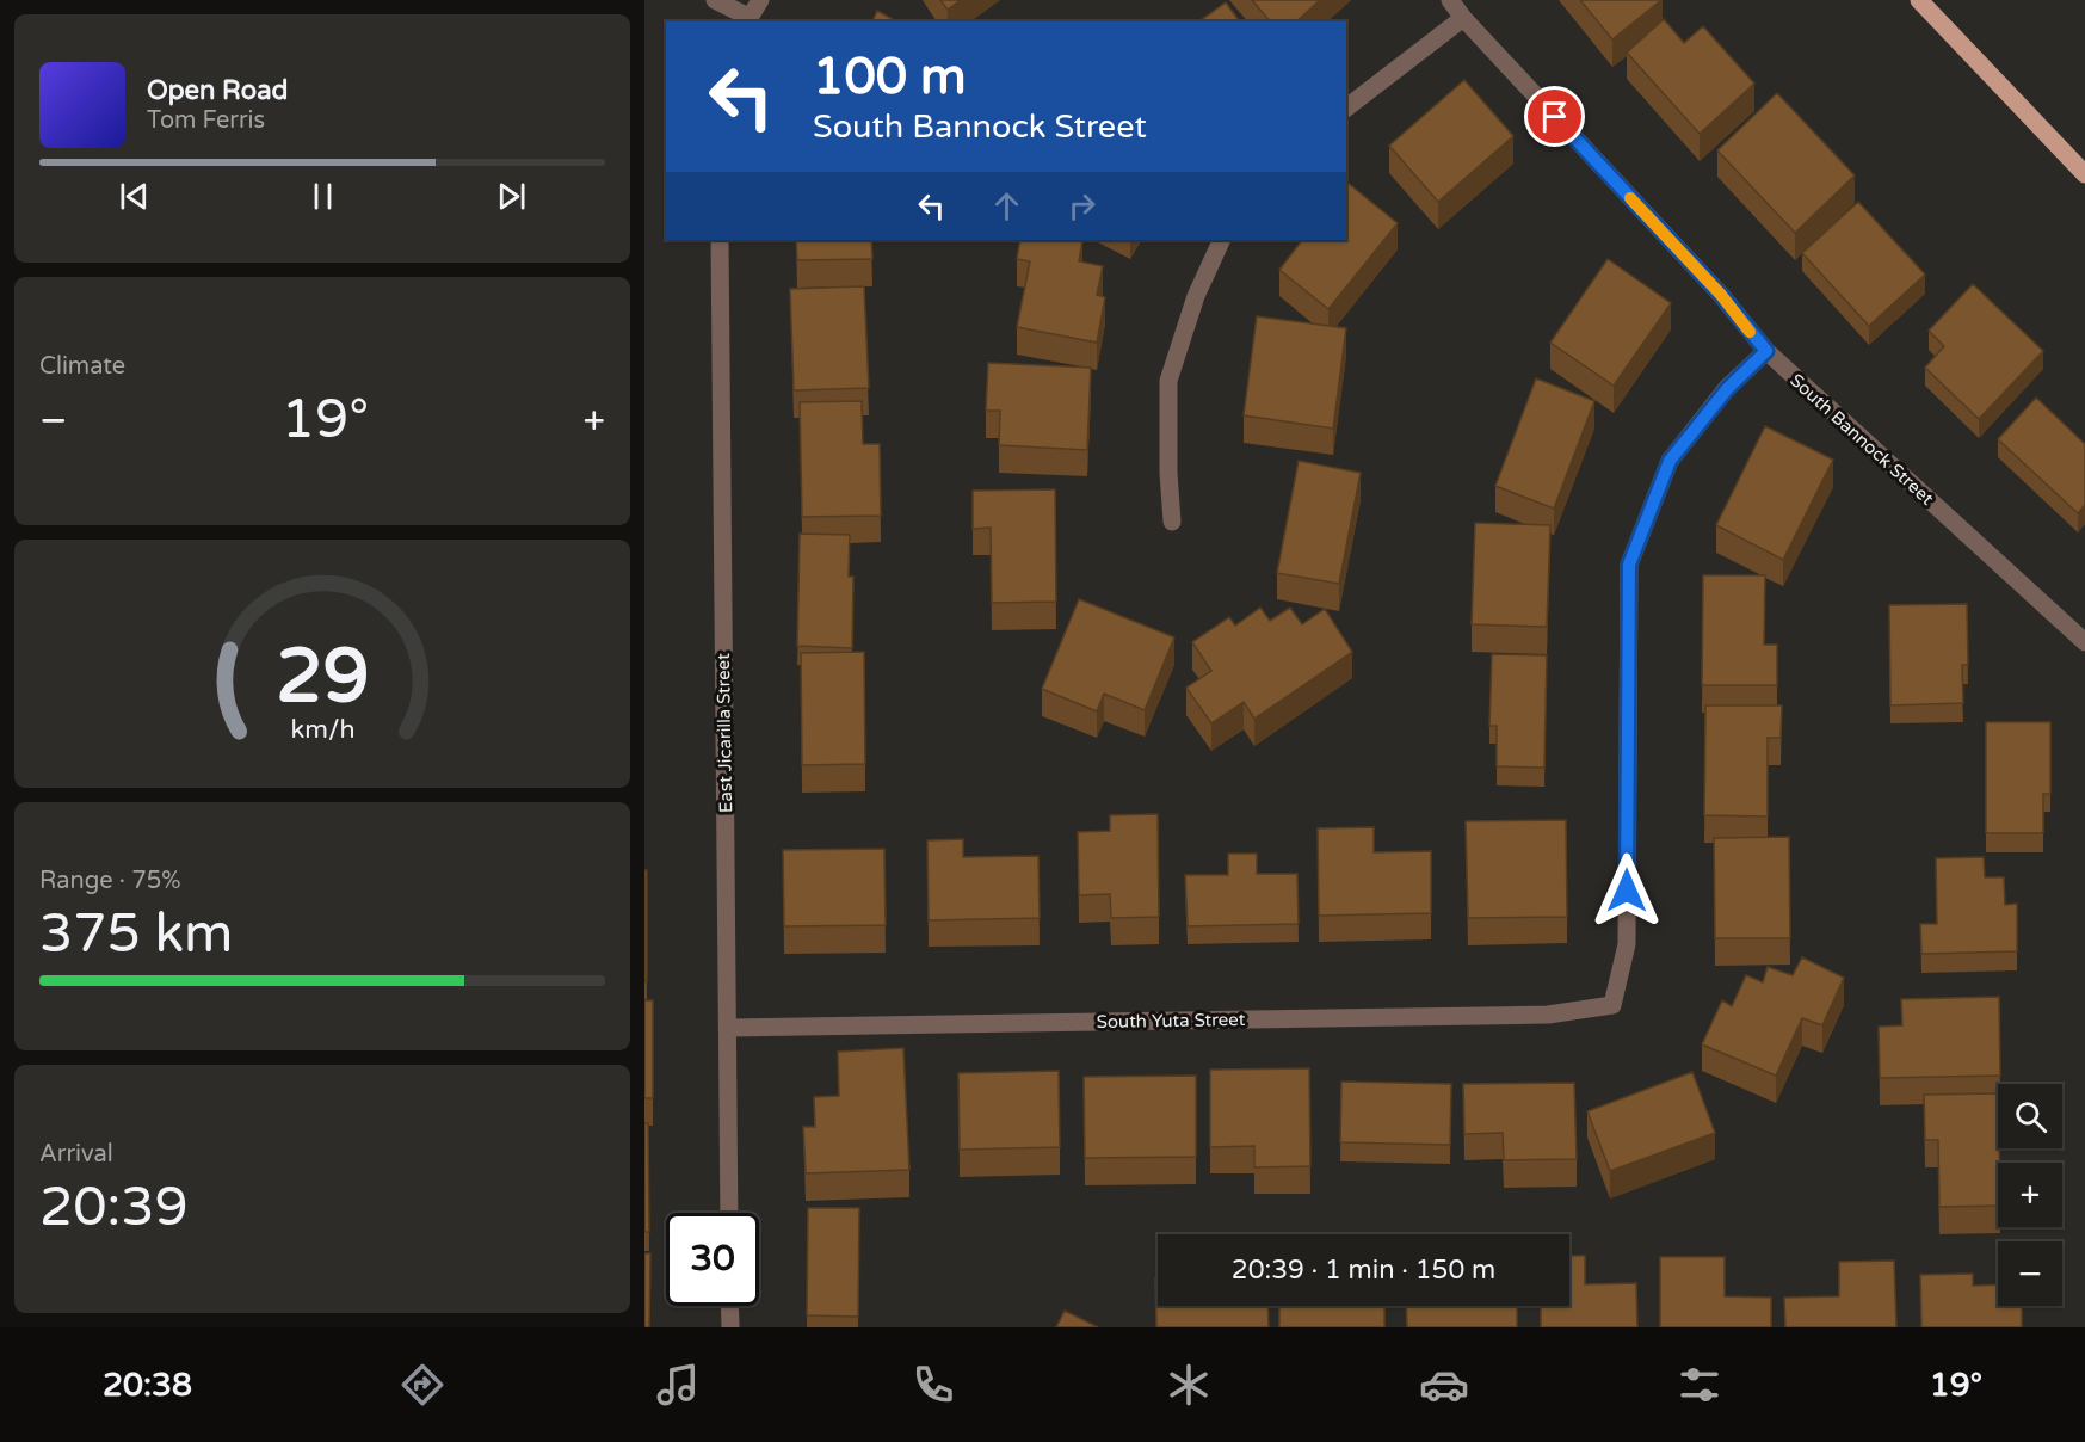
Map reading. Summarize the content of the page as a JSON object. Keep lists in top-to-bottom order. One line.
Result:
{"streets":{"street":["South Bannock Street","East Jicarilla Street","South Yuta Street"]},"crossings":[["South Bannock Street","South Yuta Street"],["East Jicarilla Street","South Yuta Street"]],"page":{"turn":["100 m","South Bannock Street"],"song":["Open Road","Tom Ferris"],"tile":["Climate",["Range · 75%","375 km"],["Arrival","20:39"]],"heat":["−","19°","+"],"map_buttons":["+","−"],"limit":"30","trip":"20:39 · 1 min · 150 m","tabs":["20:38","19°"],"gauge":["29","km/h"]}}
